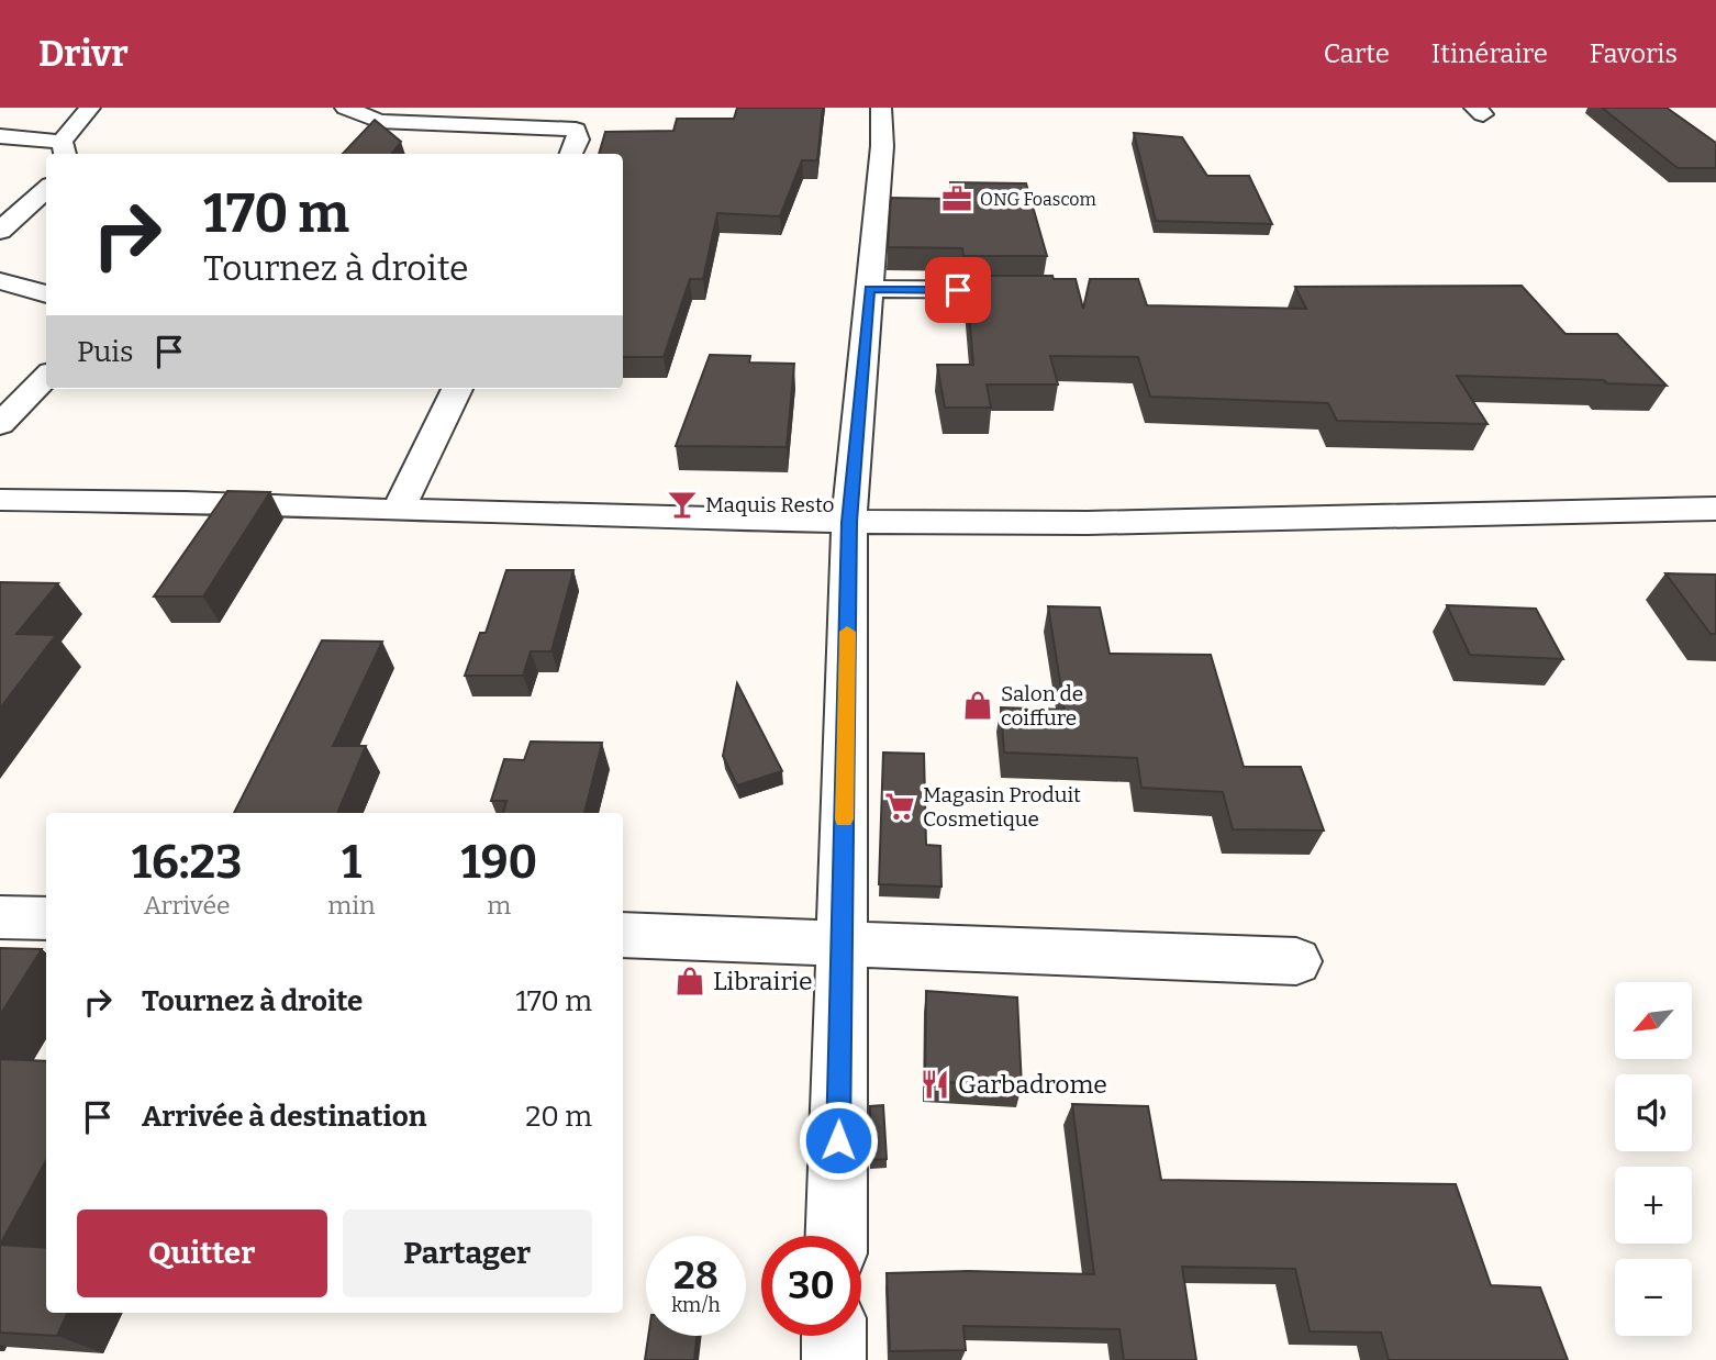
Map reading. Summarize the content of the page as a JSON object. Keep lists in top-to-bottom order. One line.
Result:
{"places":{"office":["ONG Foascom"],"bar":["Maquis Resto"],"shop":["Salon de coiffure","Librairie"],"supermarket":["Magasin Produit Cosmetique"],"restaurant":["Garbadrome"]},"north":"bottom left","page":{"header":"Drivr","nav":["Carte","Itinéraire","Favoris"],"turn":["170 m","Tournez à droite"],"then":"Puis","eta":["16:23","Arrivée","1","min","190","m"],"list":[{"name":"Tournez à droite","value":"170 m"},{"name":"Arrivée à destination","value":"20 m"}],"map_buttons":["+","−"],"buttons":["Quitter","Partager"],"speed":"28 km/h","limit":"30"}}
